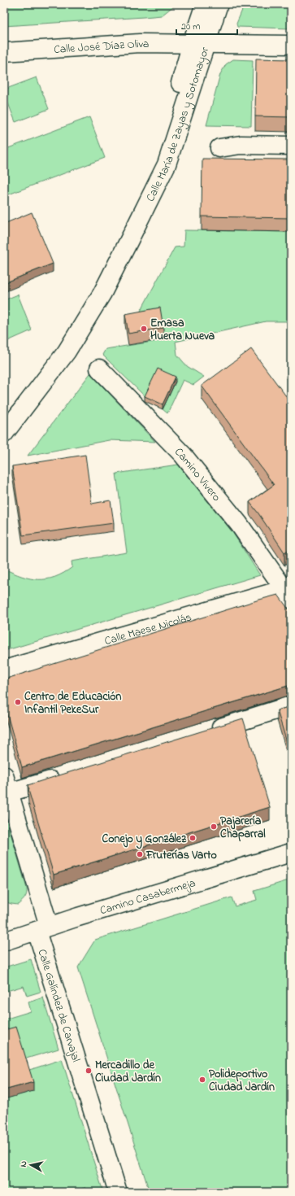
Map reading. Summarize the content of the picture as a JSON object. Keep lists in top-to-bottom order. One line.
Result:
{"streets":{"street":["Calle José Díaz Oliva","Calle María de Zayas y Sotomayor","Camino Vivero","Calle Maese Nicolás","Camino Casabermeja","Calle Galíndez de Carvajal"]},"crossings":[["Calle José Díaz Oliva","Calle María de Zayas y Sotomayor"],["Camino Vivero","Calle Maese Nicolás"],["Camino Casabermeja","Calle Galíndez de Carvajal"]],"places":["Emasa Huerta Nueva","Centro de Educación Infantil PekeSur","Pajarería Chaparral","Conejo y González","Fruterías Varto","Mercadillo de Ciudad Jardín","Polideportivo Ciudad Jardín"],"scale_bar":"20 m","north":"left"}
